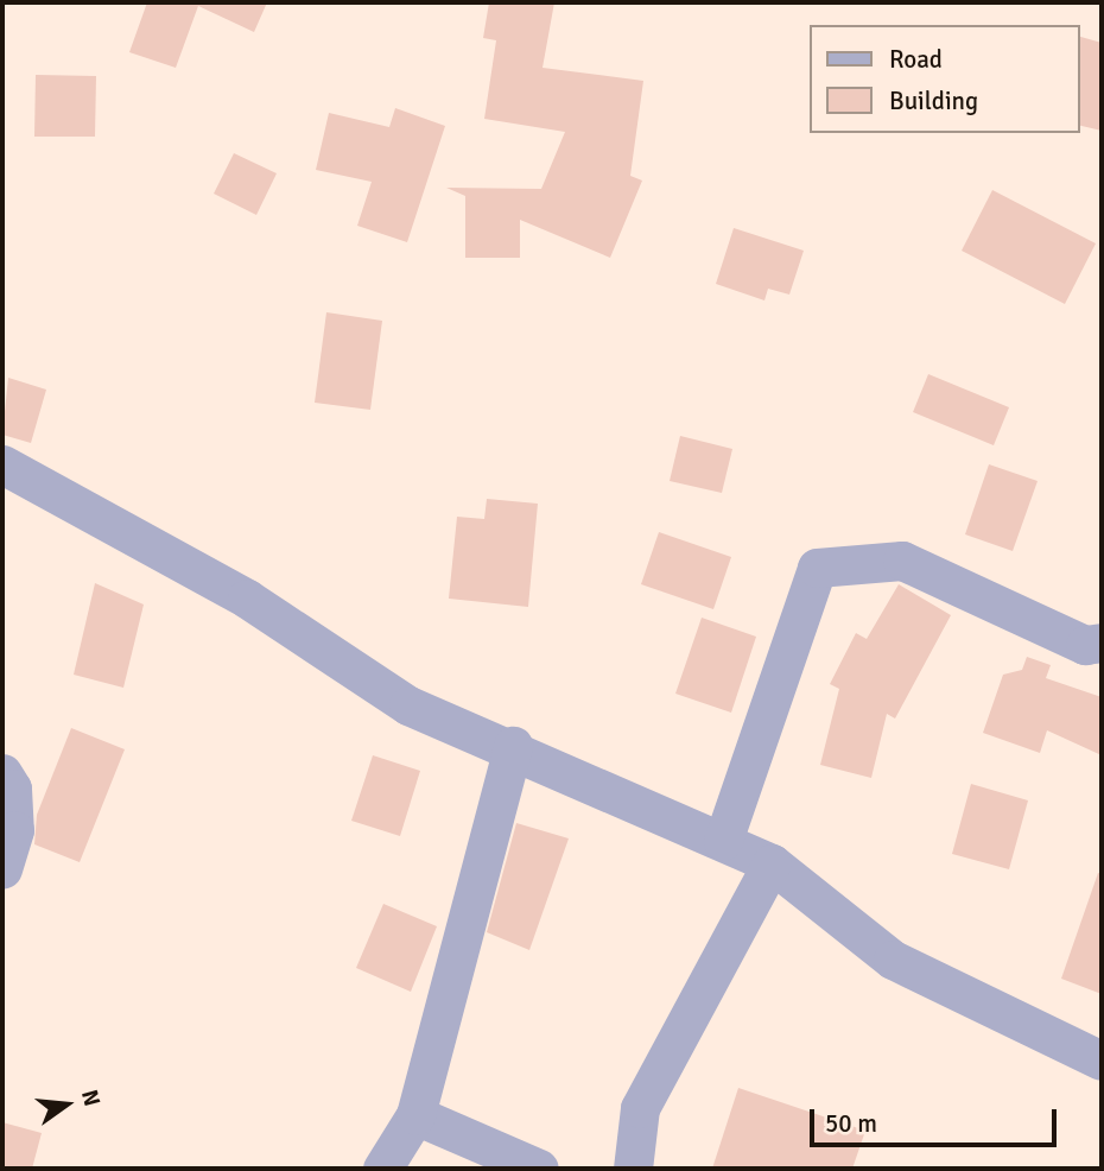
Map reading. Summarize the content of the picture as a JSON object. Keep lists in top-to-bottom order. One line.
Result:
{"legend":["Road","Building"],"scale_bar":"50 m","north":"right"}
